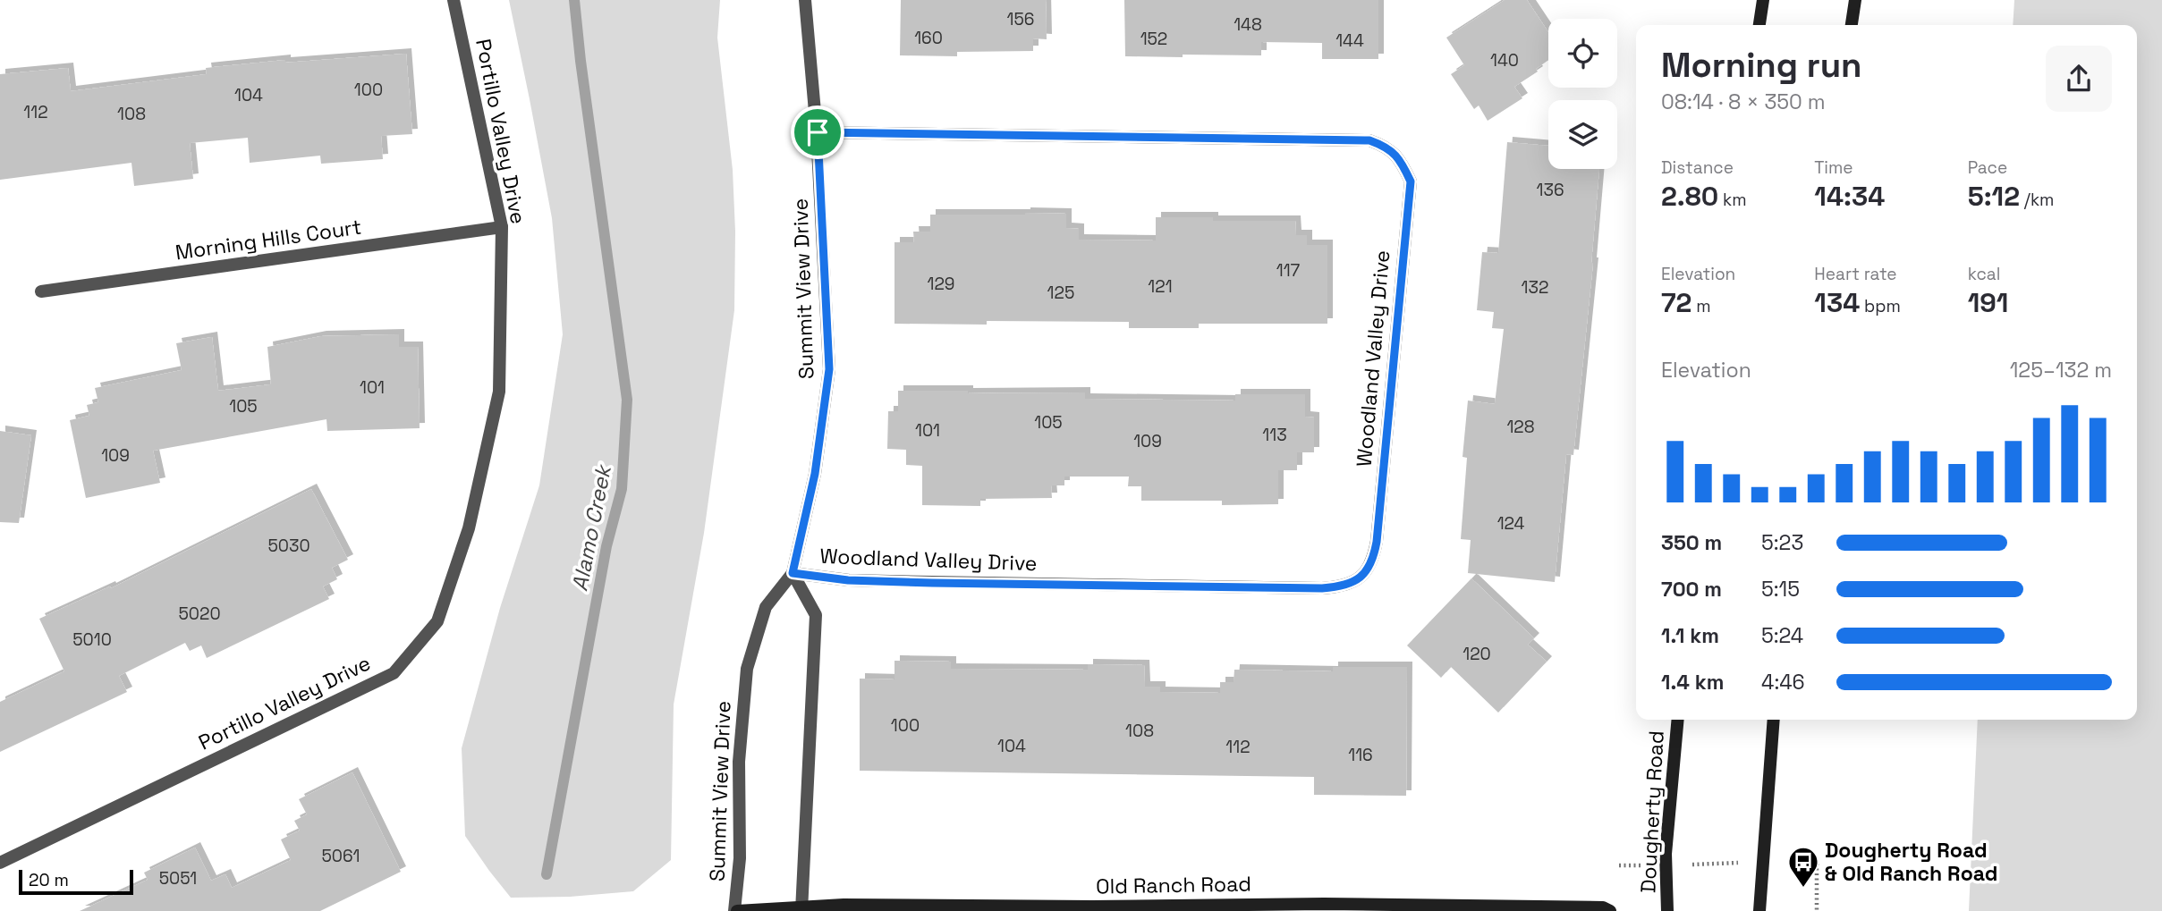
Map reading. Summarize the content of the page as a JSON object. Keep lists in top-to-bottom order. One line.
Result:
{"streets":{"street":["Portillo Valley Drive","Morning Hills Court","Summit View Drive","Woodland Valley Drive","Dougherty Road","Old Ranch Road"]},"crossings":[["Portillo Valley Drive","Morning Hills Court"],["Summit View Drive","Woodland Valley Drive"],["Summit View Drive","Old Ranch Road"]],"water":["Alamo Creek"],"places":{"bus stop":["Dougherty Road & Old Ranch Road"]},"house_numbers":["156","148","160","152","144","140","100","104","112","108","136","117","129","121","132","125","101","105","105","128","101","113","109","109","124","5030","5020","5010","120","100","108","104","112","116","5061","5051"],"scale_bar":"20 m","page":{"heading":["Morning run","08:14 · 8 × 350 m"],"stats":[["Distance","2.80 km"],["Time","14:34"],["Pace","5:12 /km"],["Elevation","72 m"],["Heart rate","134 bpm"],["kcal","191"]],"chart":["Elevation","125–132 m"],"list":[{"name":"350 m","note":"5:23"},{"name":"700 m","note":"5:15"},{"name":"1.1 km","note":"5:24"},{"name":"1.4 km","note":"4:46"}],"scale":"20 m"}}
